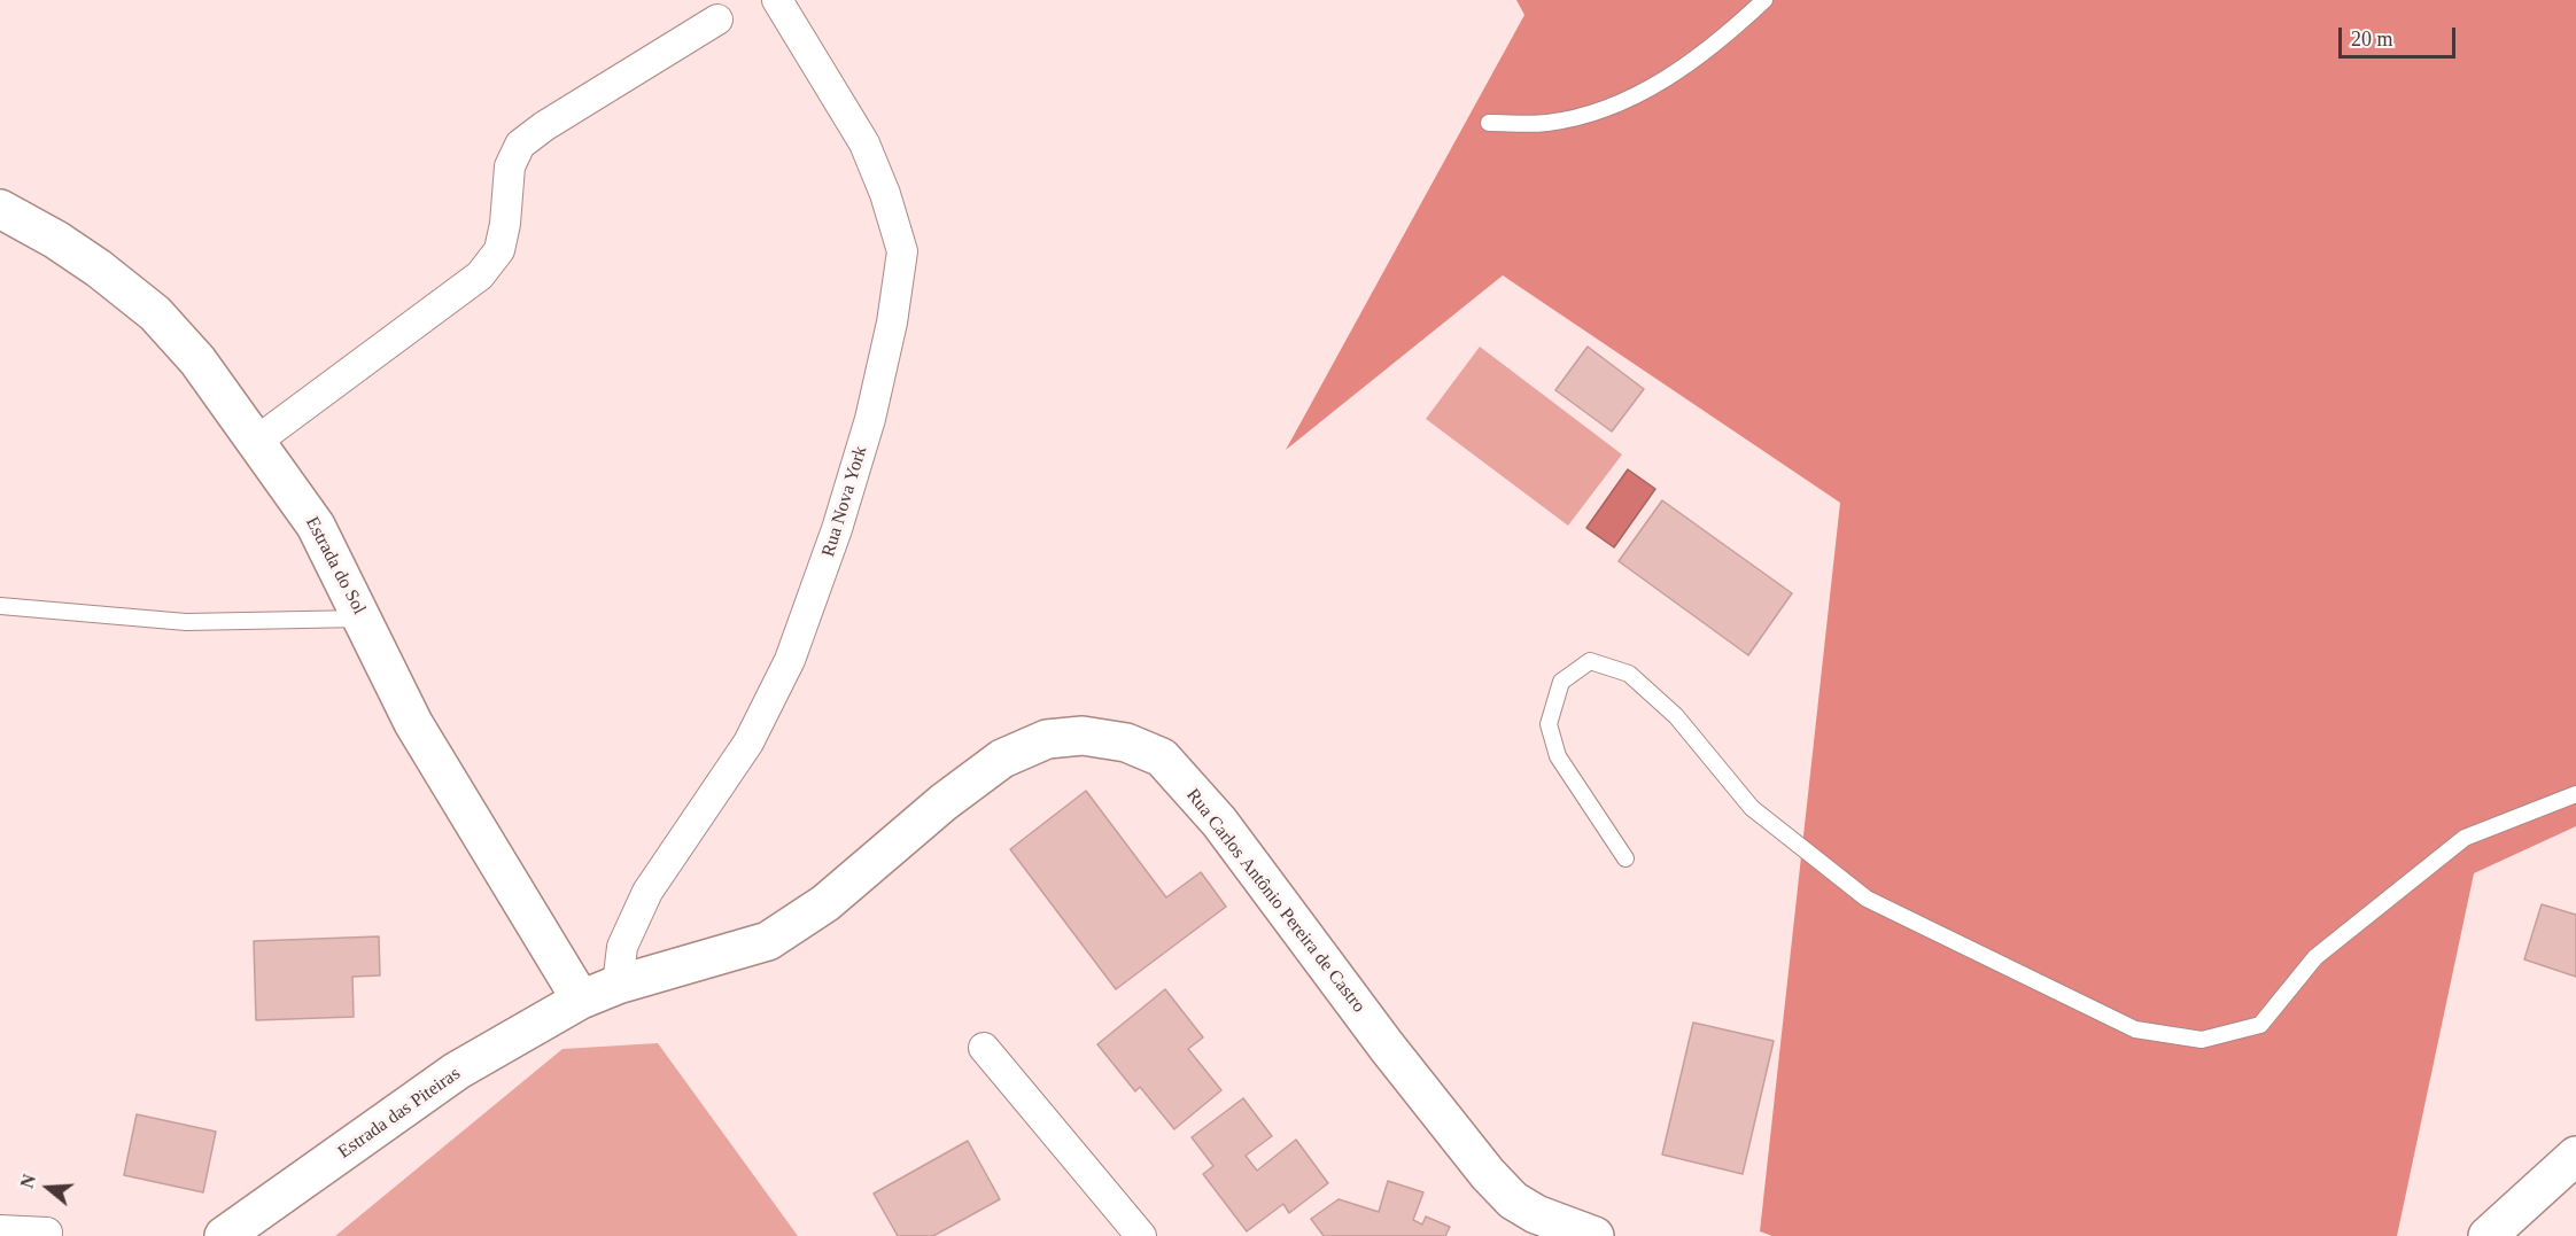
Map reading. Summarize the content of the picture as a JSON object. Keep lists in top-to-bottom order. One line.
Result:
{"streets":{"street":["Rua Nova York","Estrada do Sol","Rua Carlos Antônio Pereira de Castro","Estrada das Piteiras"]},"crossings":[["Rua Nova York","Rua Carlos Antônio Pereira de Castro"],["Estrada do Sol","Rua Carlos Antônio Pereira de Castro"],["Estrada do Sol","Estrada das Piteiras"],["Rua Carlos Antônio Pereira de Castro","Estrada das Piteiras"]],"scale_bar":"20 m","north":"left"}
